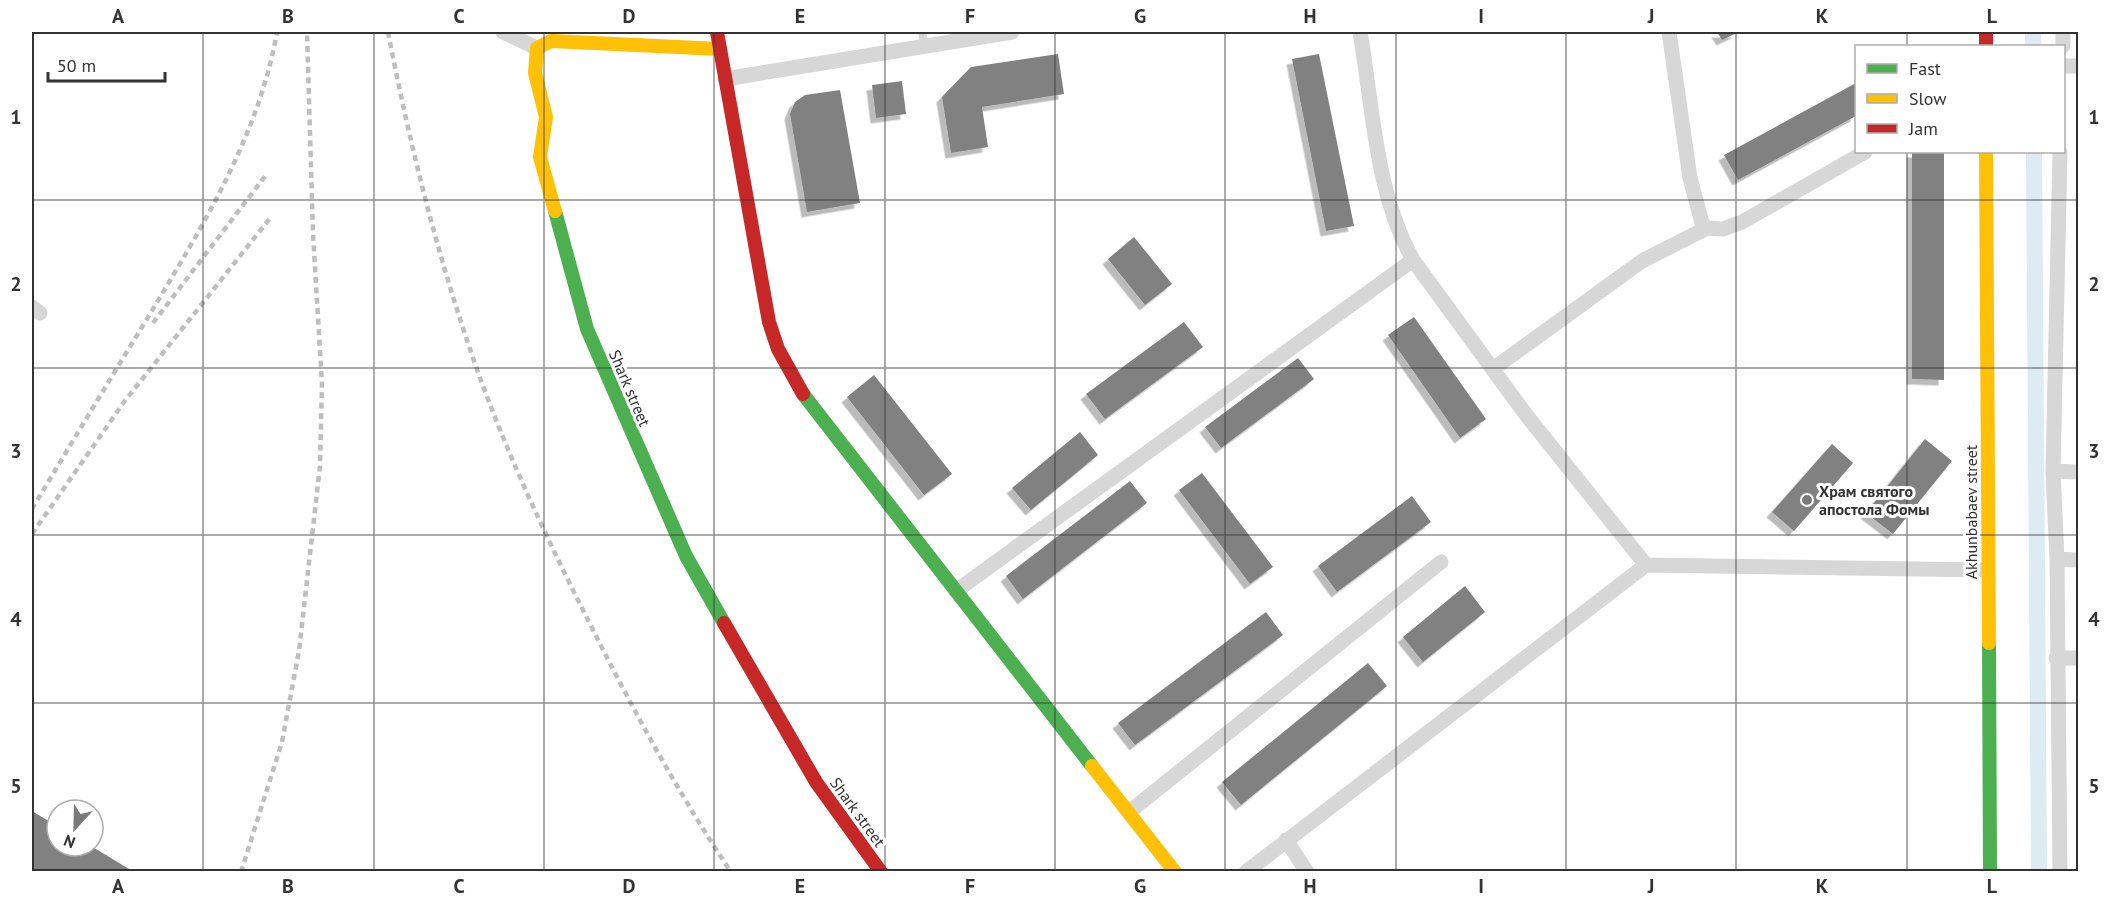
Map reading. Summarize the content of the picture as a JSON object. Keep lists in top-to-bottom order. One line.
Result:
{"streets":{"main road":["Shark street","Akhunbabaev street"]},"places":["Храм святого апостола Фомы"],"legend":["Fast","Slow","Jam"],"scale_bar":"50 m","north":"bottom","grid":{"columns":["A","B","C","D","E","F","G","H","I","J","K","L"],"rows":["1","2","3","4","5"]}}
